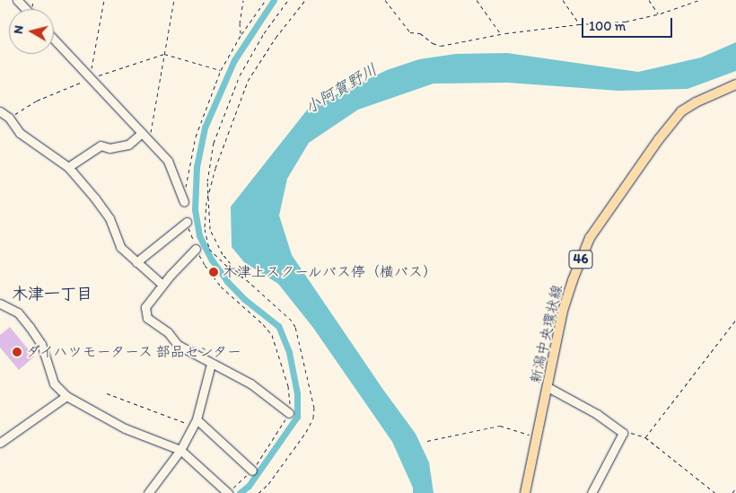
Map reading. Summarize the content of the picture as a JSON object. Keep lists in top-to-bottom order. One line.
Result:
{"streets":{"main road":["46","新潟中央環状線"]},"districts":["木津一丁目"],"water":["小阿賀野川"],"places":["木津上スクールバス停（横バス）","ダイハツモータース 部品センター"],"scale_bar":"100 m","north":"left"}
